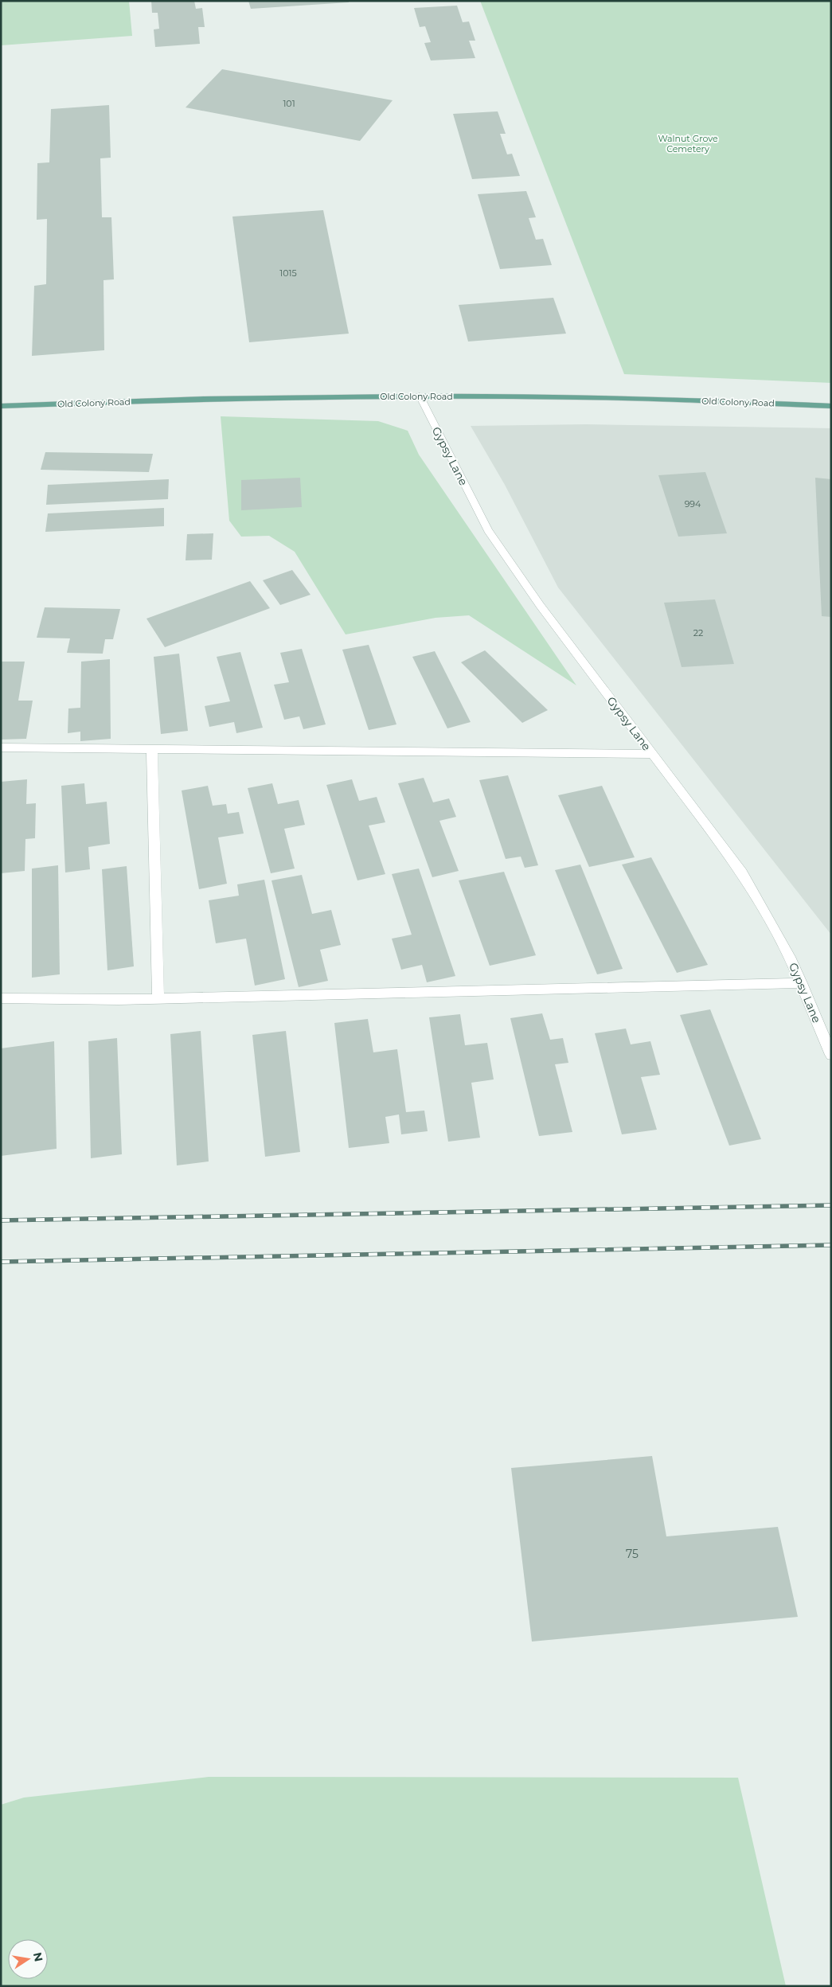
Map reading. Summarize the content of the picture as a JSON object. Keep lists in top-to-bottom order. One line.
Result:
{"streets":{"main road":["Old Colony Road"],"street":["Gypsy Lane"]},"crossings":[["Old Colony Road","Gypsy Lane"]],"parks":["Walnut Grove Cemetery"],"house_numbers":["101","1015","994","22","75"],"north":"right"}
